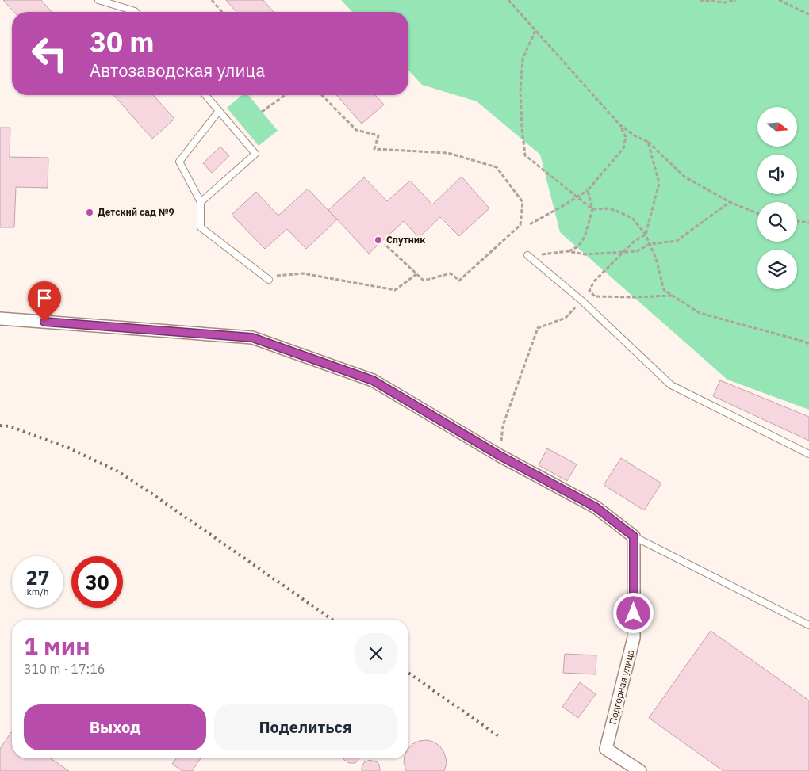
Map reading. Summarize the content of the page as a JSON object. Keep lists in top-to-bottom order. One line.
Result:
{"streets":{"street":["Подгорная улица"]},"places":["Детский сад №9","Спутник"],"north":"right","page":{"turn":["30 m","Автозаводская улица"],"speed":"27 km/h","limit":"30","heading":["1 мин","310 m · 17:16"],"buttons":["Выход","Поделиться"]}}
